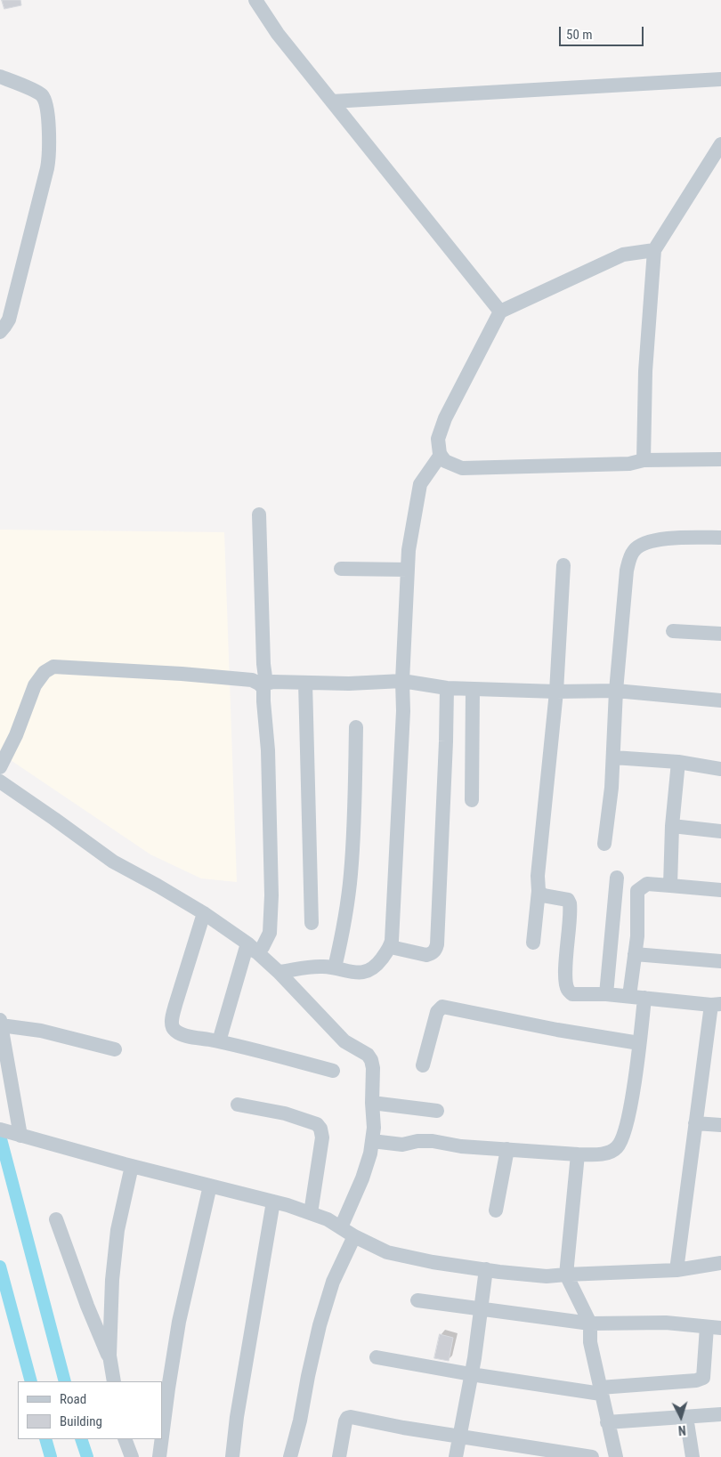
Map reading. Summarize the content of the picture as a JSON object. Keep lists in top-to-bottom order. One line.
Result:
{"legend":["Road","Building"],"scale_bar":"50 m","north":"bottom"}
